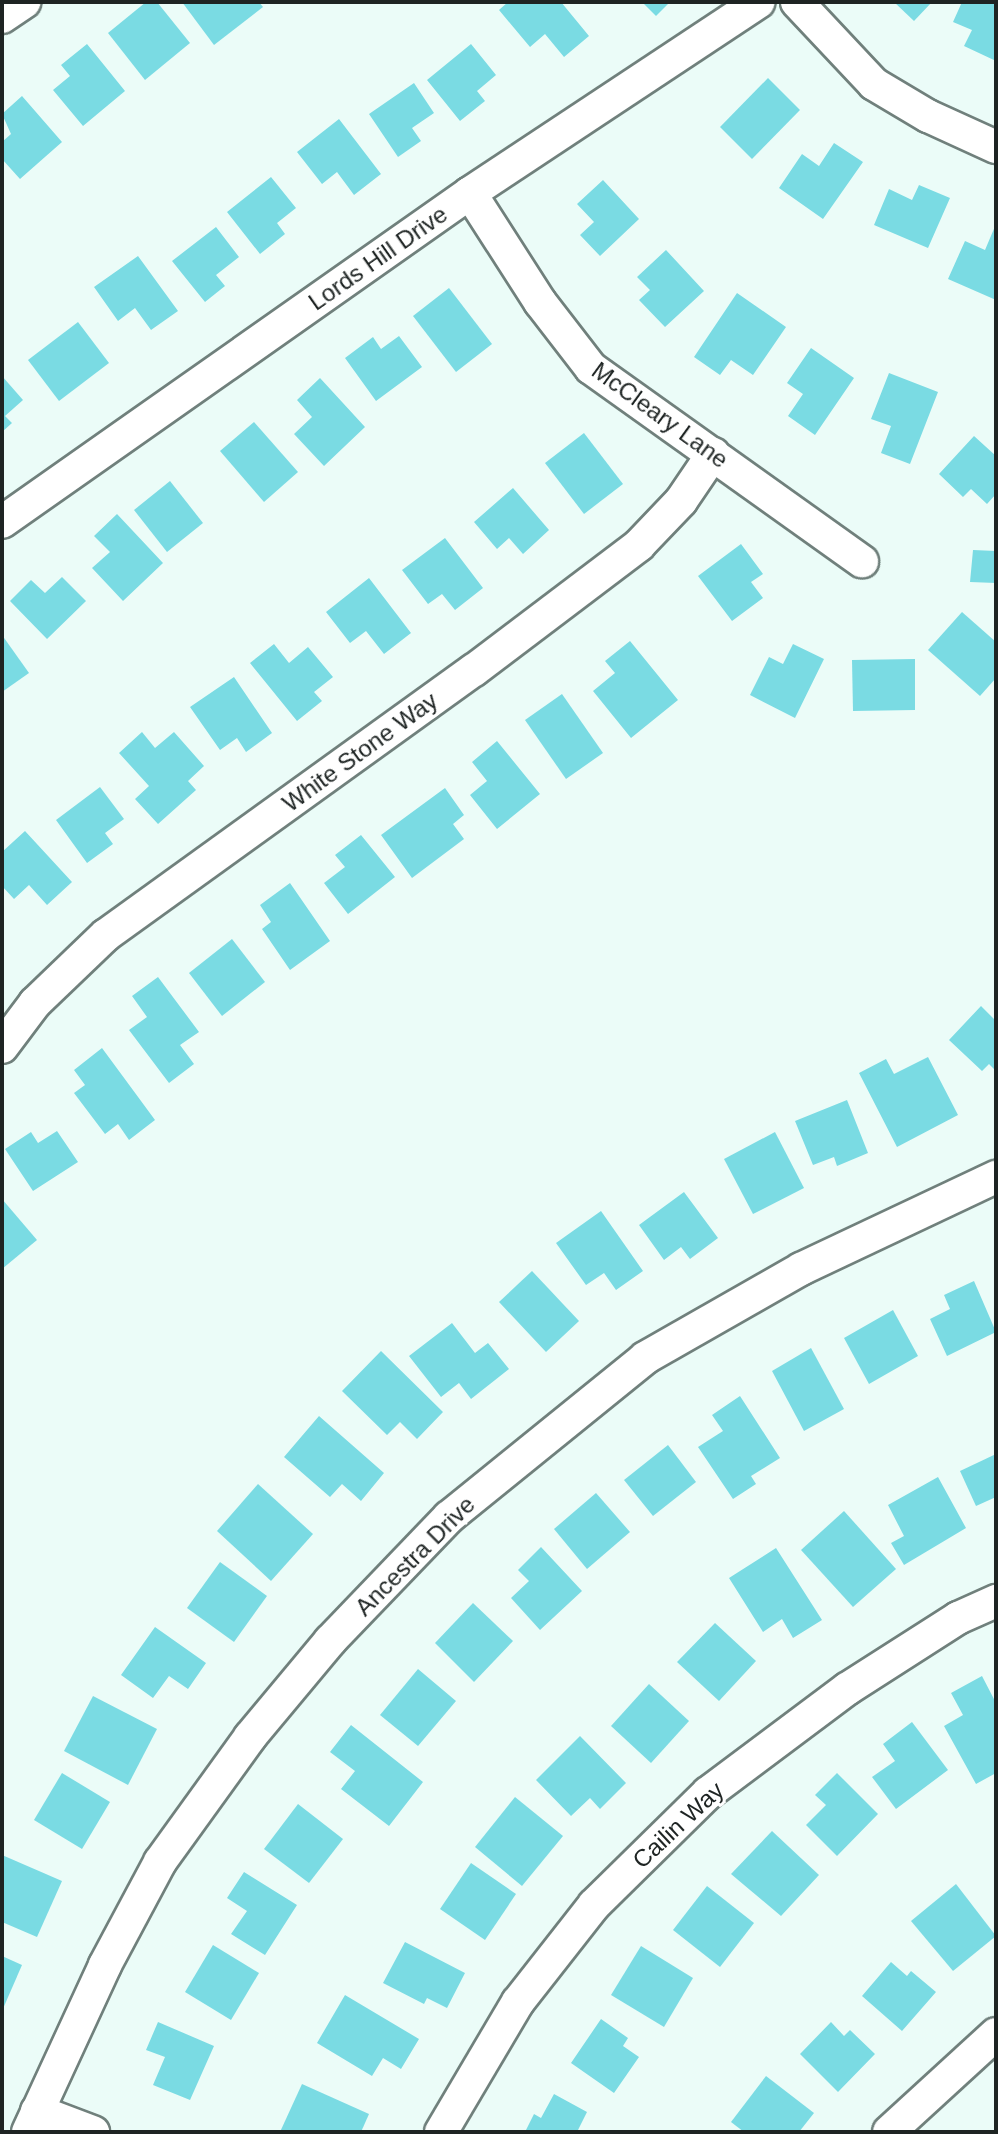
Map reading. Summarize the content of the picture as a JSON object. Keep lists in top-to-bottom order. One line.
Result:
{"streets":{"street":["Lords Hill Drive","McCleary Lane","White Stone Way","Ancestra Drive","Cailin Way"]},"crossings":[["Lords Hill Drive","McCleary Lane"],["McCleary Lane","White Stone Way"]]}
